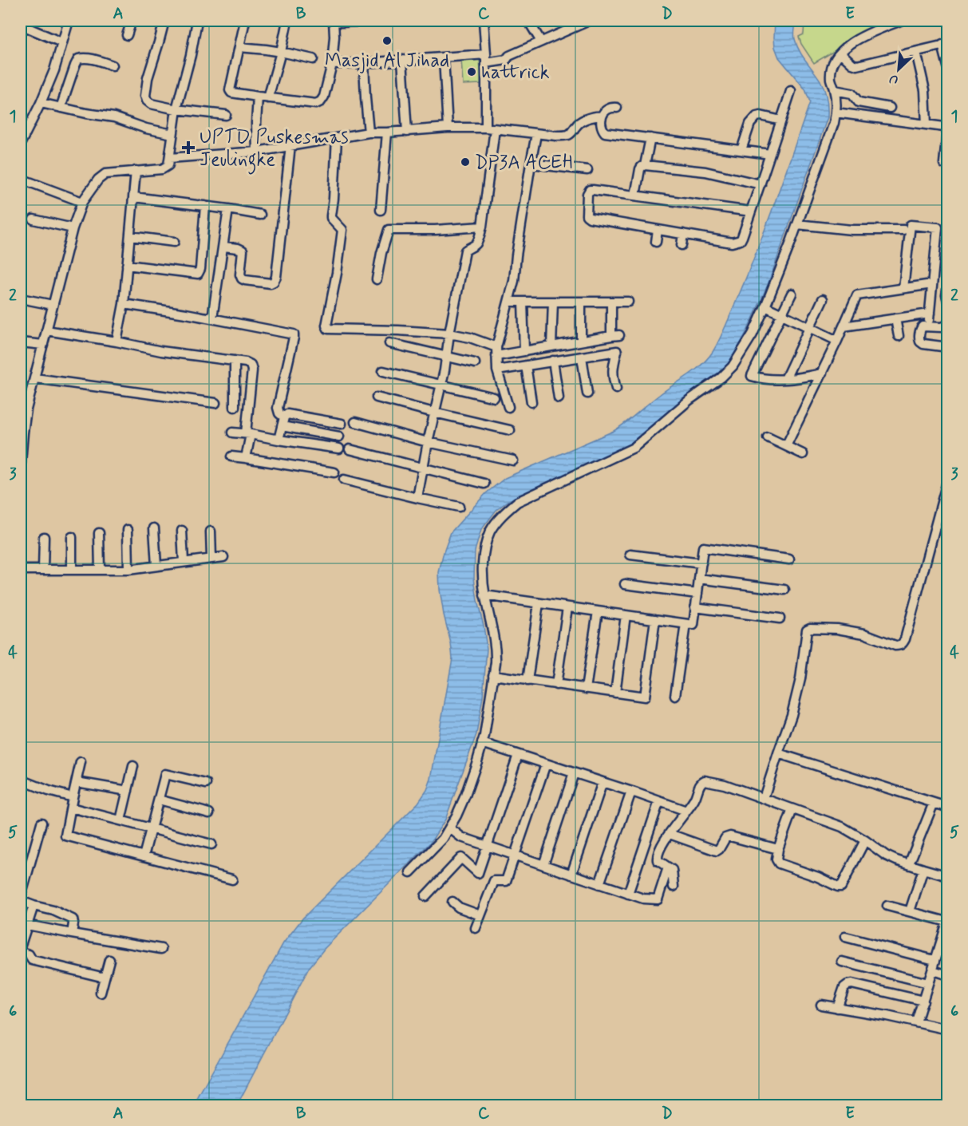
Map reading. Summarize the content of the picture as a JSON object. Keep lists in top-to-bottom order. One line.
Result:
{"places":{"other":["Masjid Al Jihad","hattrick","DP3A ACEH"],"health":["UPTD Puskesmas Jeulingke"]},"north":"bottom left","grid":{"columns":["A","B","C","D","E"],"rows":["1","2","3","4","5","6"]}}
